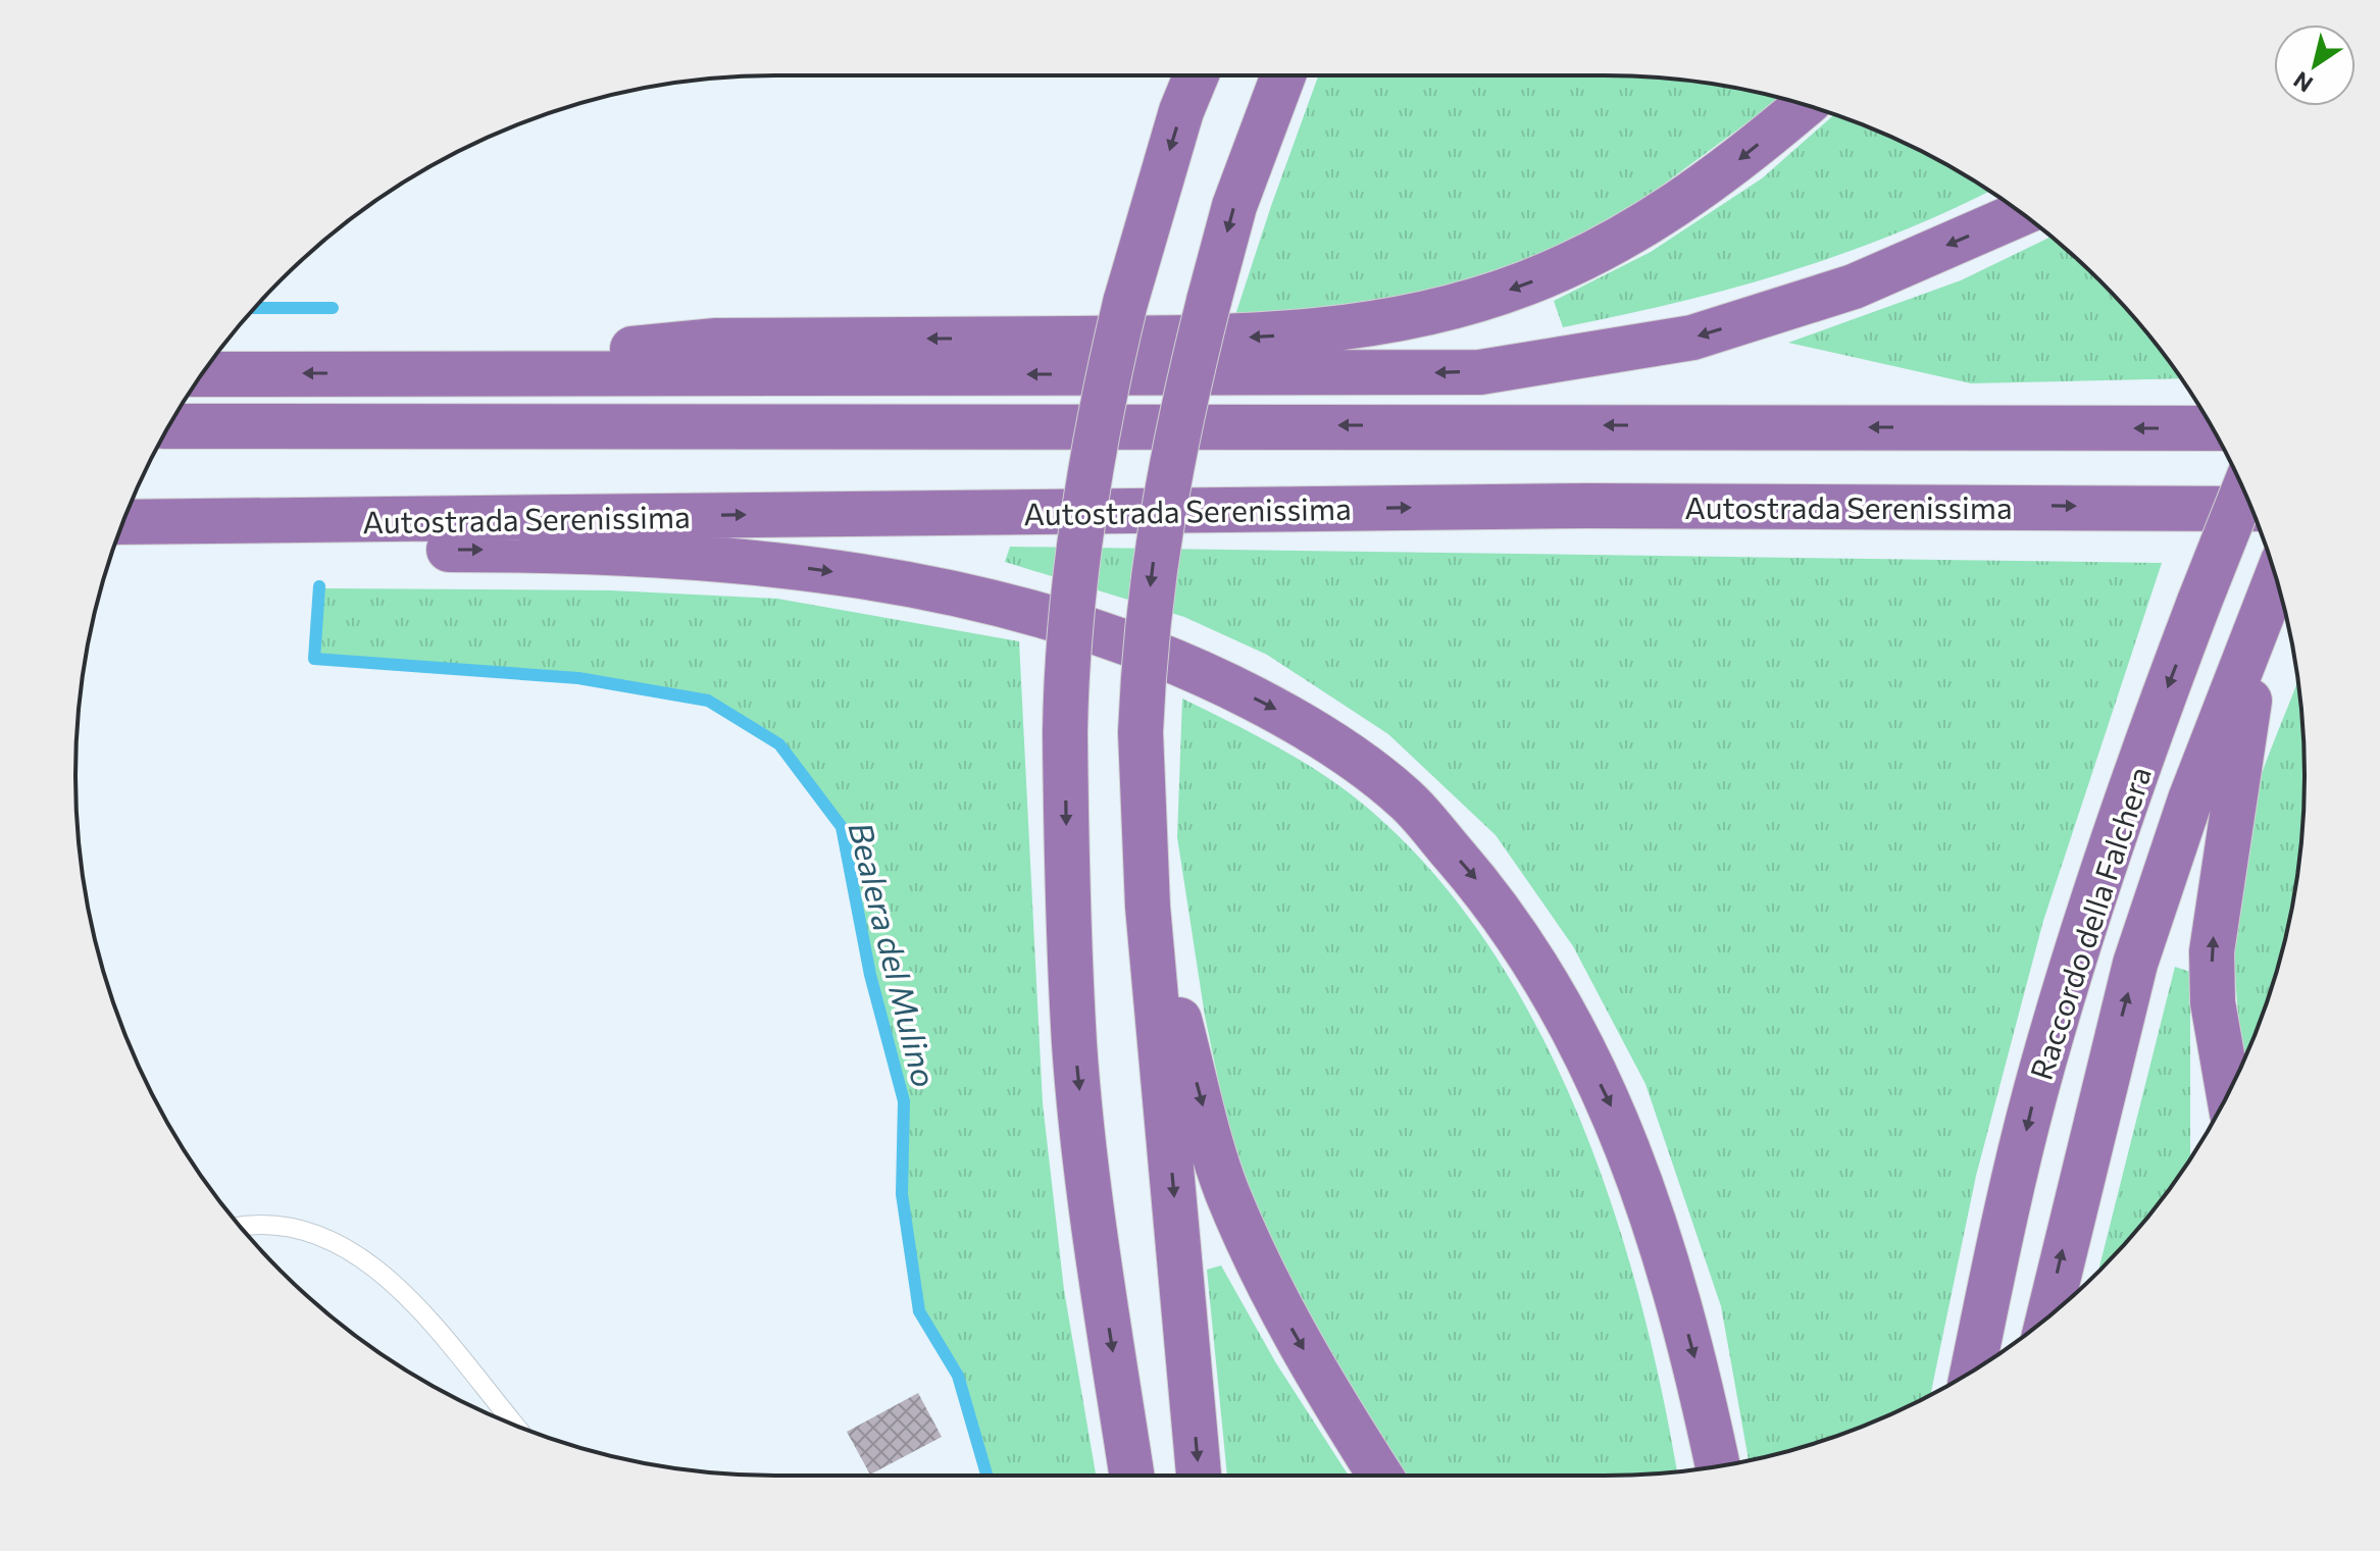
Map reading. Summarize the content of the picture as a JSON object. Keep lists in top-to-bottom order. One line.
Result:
{"streets":{"highway":["Autostrada Serenissima","Raccordo della Falchera"]},"water":["Bealera del Mulino"],"north":"bottom left"}
